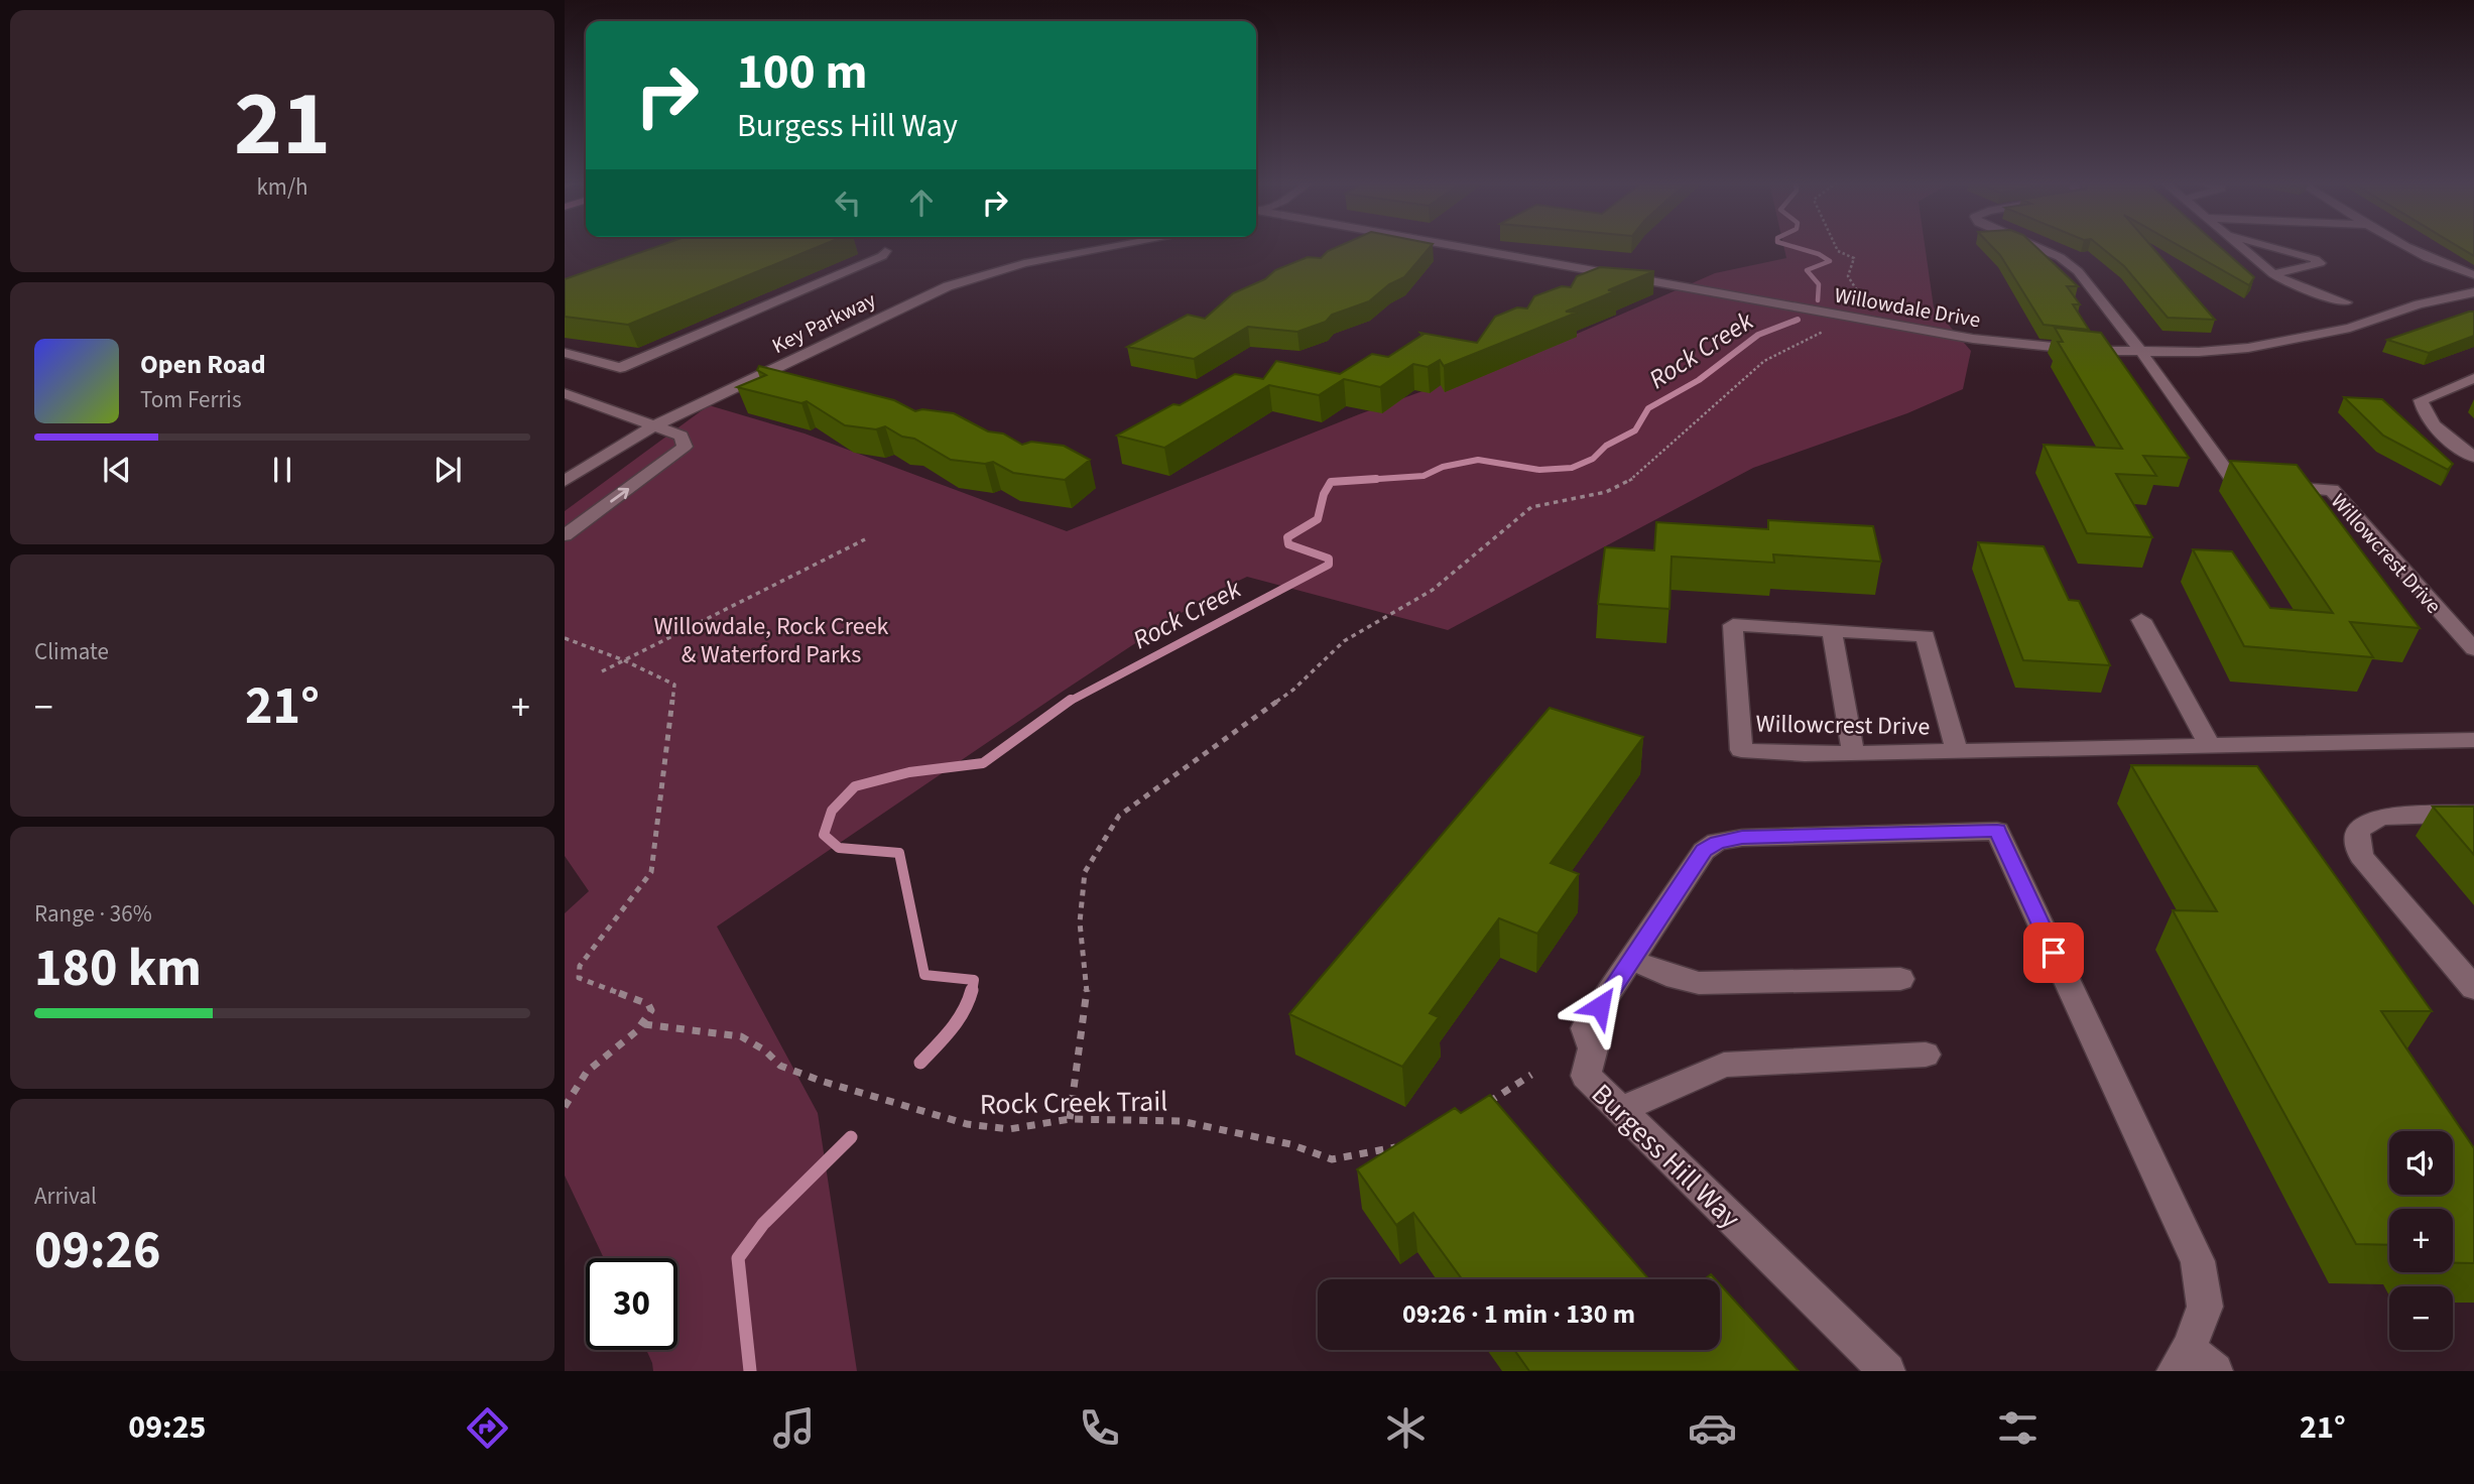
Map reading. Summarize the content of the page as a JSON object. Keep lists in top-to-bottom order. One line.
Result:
{"streets":{"street":["Willowdale Drive","Key Parkway","Willowcrest Drive","Burgess Hill Way"],"path":["Rock Creek Trail"]},"crossings":[["Willowdale Drive","Willowcrest Drive"]],"water":["Rock Creek"],"parks":["Willowdale, Rock Creek & Waterford Parks"],"page":{"tile":[["21","km/h"],"Climate",["Range · 36%","180 km"],["Arrival","09:26"]],"turn":["100 m","Burgess Hill Way"],"song":["Open Road","Tom Ferris"],"heat":["−","21°","+"],"map_buttons":["+","−"],"limit":"30","trip":"09:26 · 1 min · 130 m","tabs":["09:25","21°"]}}
